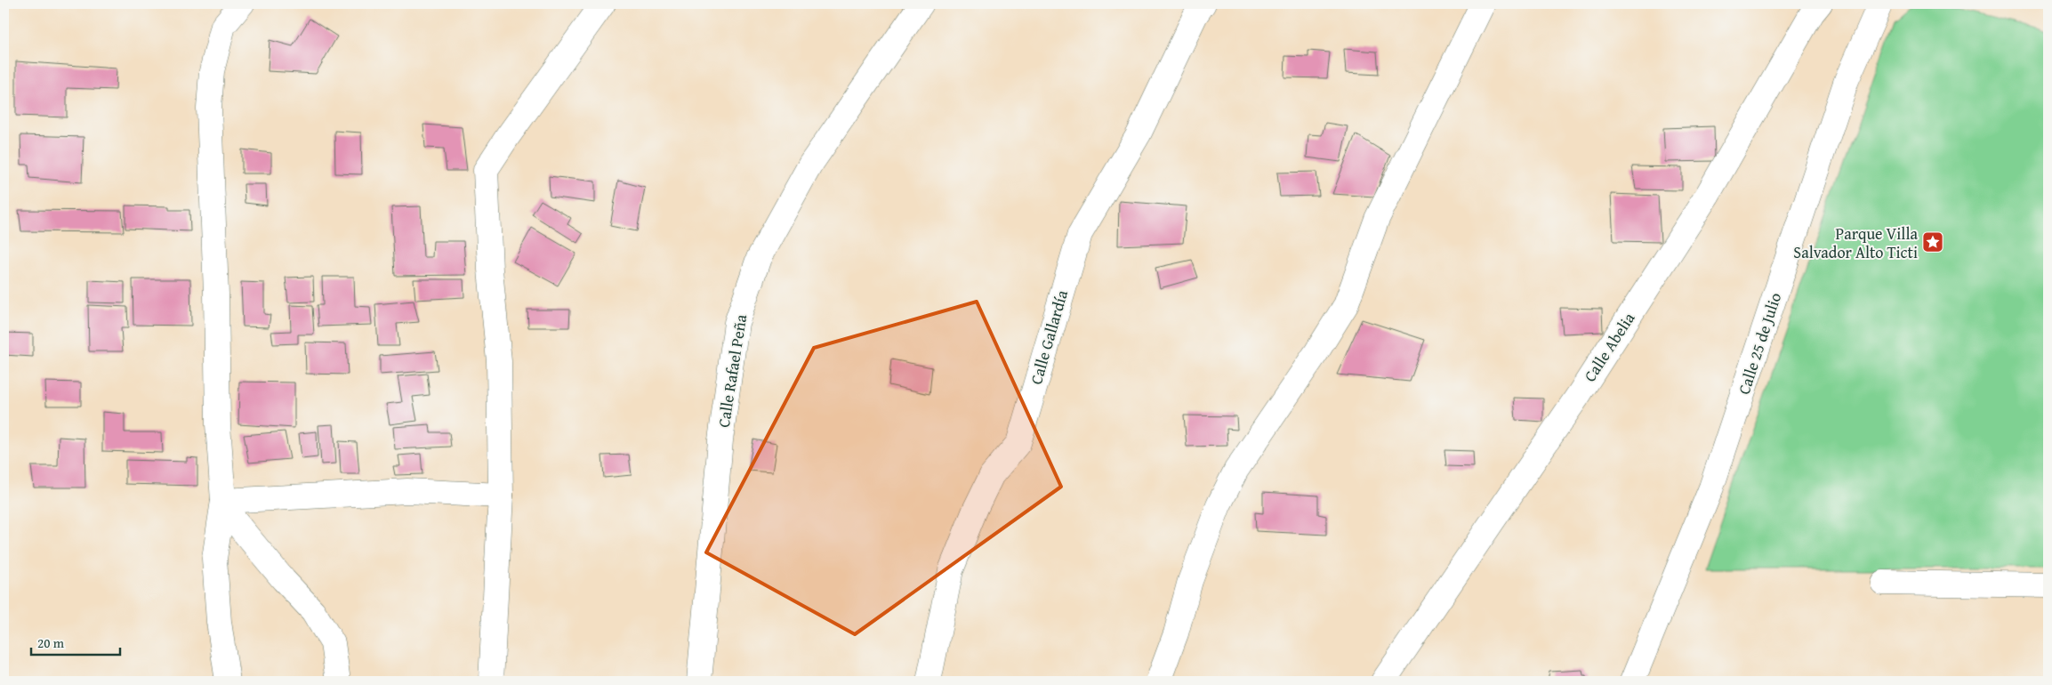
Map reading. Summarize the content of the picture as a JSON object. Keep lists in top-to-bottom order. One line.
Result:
{"streets":{"street":["Calle Gallardía","Calle 25 de Julio","Calle Abelia","Calle Rafael Peña"]},"places":{"place":["Parque Villa Salvador Alto Ticti"]},"scale_bar":"20 m"}
